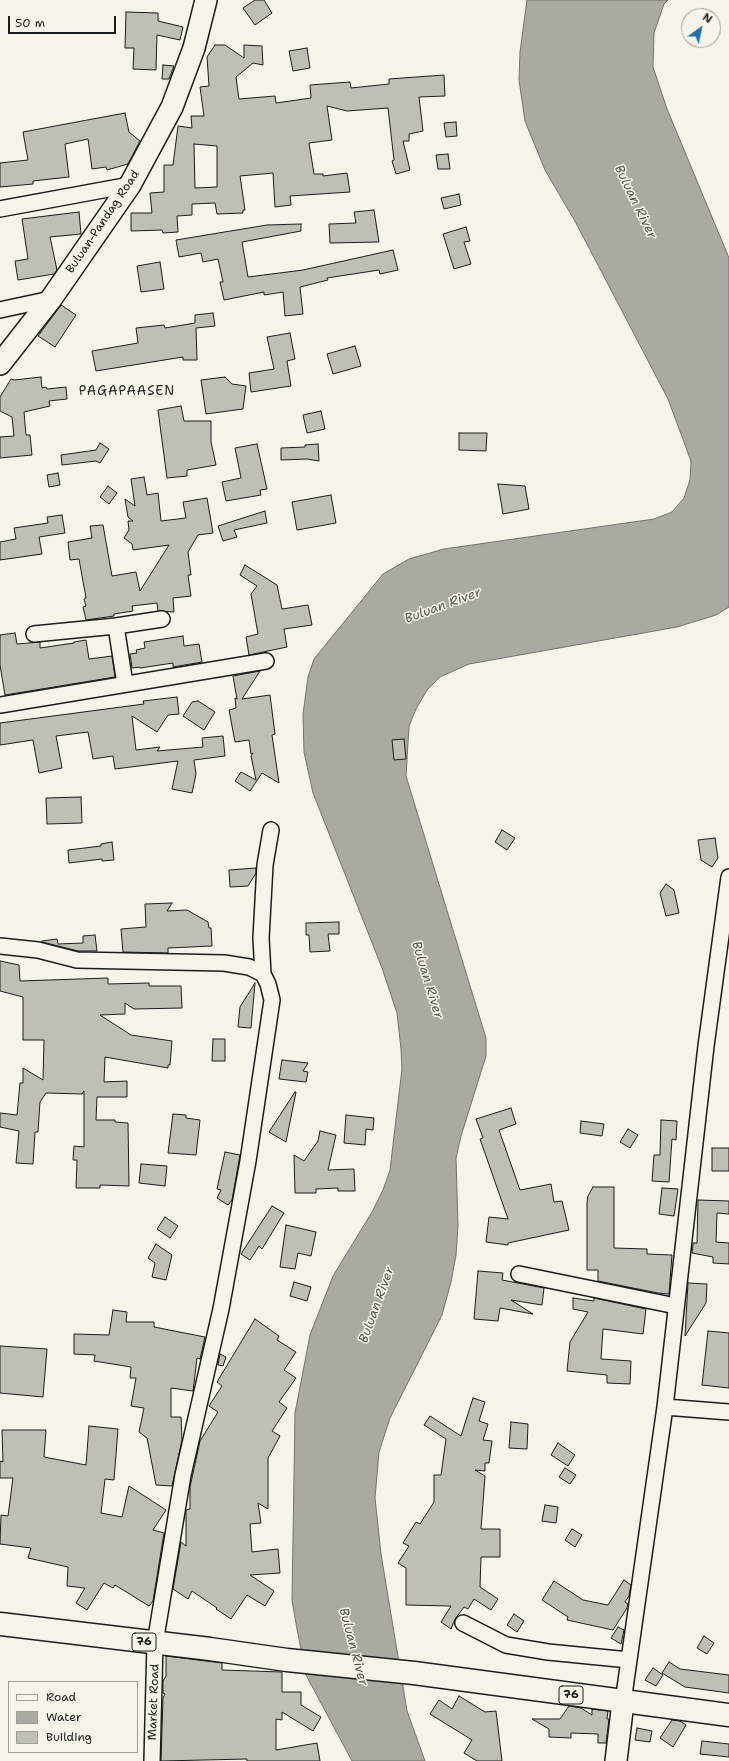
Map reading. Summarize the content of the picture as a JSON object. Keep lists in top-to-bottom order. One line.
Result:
{"streets":{"highway":["76"],"main road":["Buluan-Pandag Road"],"street":["Market Road"]},"crossings":[["76","Market Road"]],"districts":["PAGAPAASEN"],"water":["Buluan River"],"legend":["Road","Water","Building"],"scale_bar":"50 m","north":"top right"}
